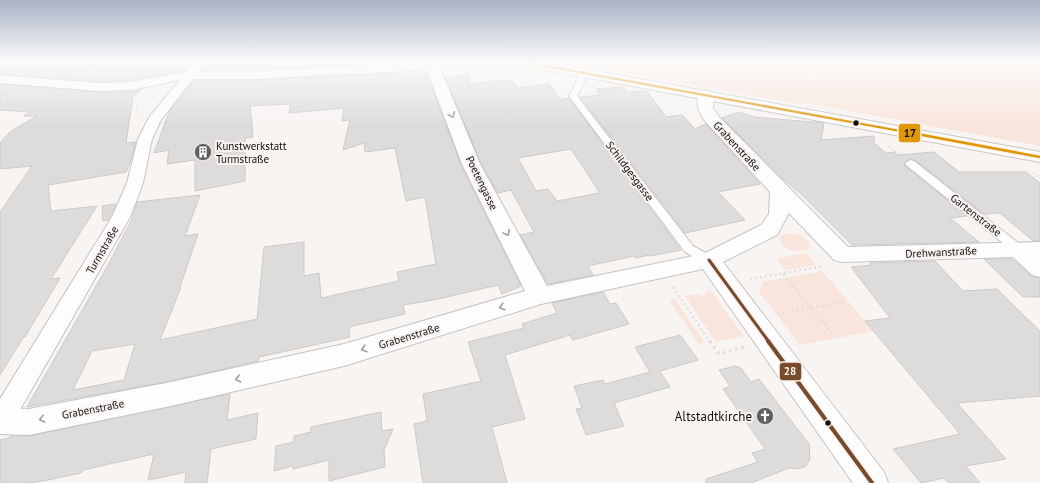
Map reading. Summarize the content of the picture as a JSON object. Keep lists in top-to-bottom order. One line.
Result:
{"streets":{"street":["Grabenstraße","Poetengasse","Gartenstraße","Turmstraße","Drehwanstraße"],"lane":["Schildgesgasse"]},"crossings":[["Grabenstraße","Schildgesgasse"],["Grabenstraße","Poetengasse"],["Grabenstraße","Turmstraße"],["Grabenstraße","Drehwanstraße"],["Gartenstraße","Drehwanstraße"]],"one_way":["Grabenstraße","Poetengasse"],"places":{"building":["Kunstwerkstatt Turmstraße"],"church":["Altstadtkirche"]},"lines":["transit line 17","transit line 28"]}
